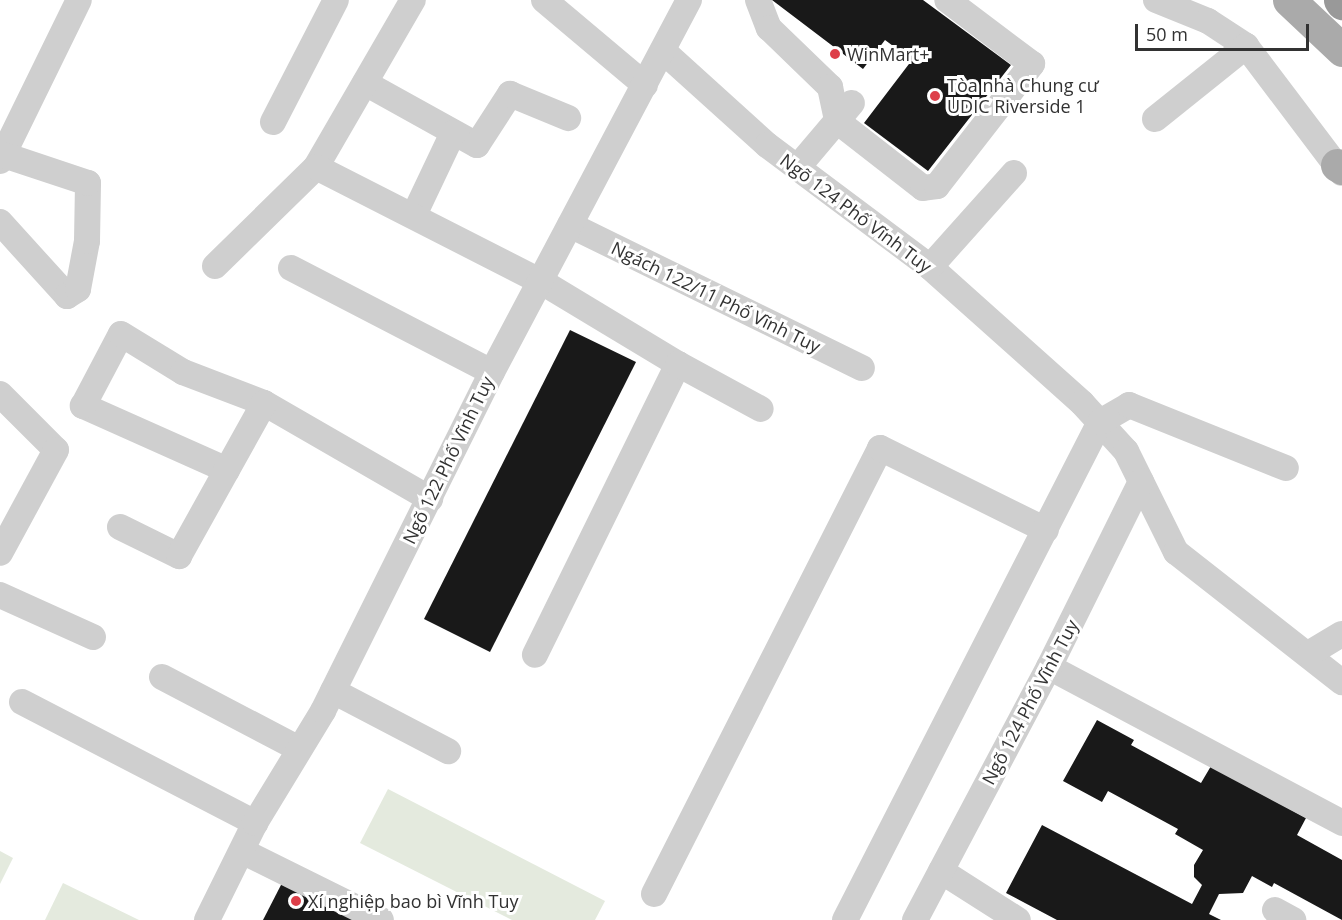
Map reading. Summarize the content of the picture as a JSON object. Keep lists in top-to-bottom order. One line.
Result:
{"streets":{"street":["Ngõ 124 Phố Vĩnh Tuy","Ngách 122/11 Phố Vĩnh Tuy","Ngõ 122 Phố Vĩnh Tuy"]},"crossings":[["Ngõ 124 Phố Vĩnh Tuy","Ngõ 122 Phố Vĩnh Tuy"],["Ngách 122/11 Phố Vĩnh Tuy","Ngõ 122 Phố Vĩnh Tuy"]],"places":["WinMart+","Tòa nhà Chung cư UDIC Riverside 1","Xí nghiệp bao bì Vĩnh Tuy"],"scale_bar":"50 m"}
